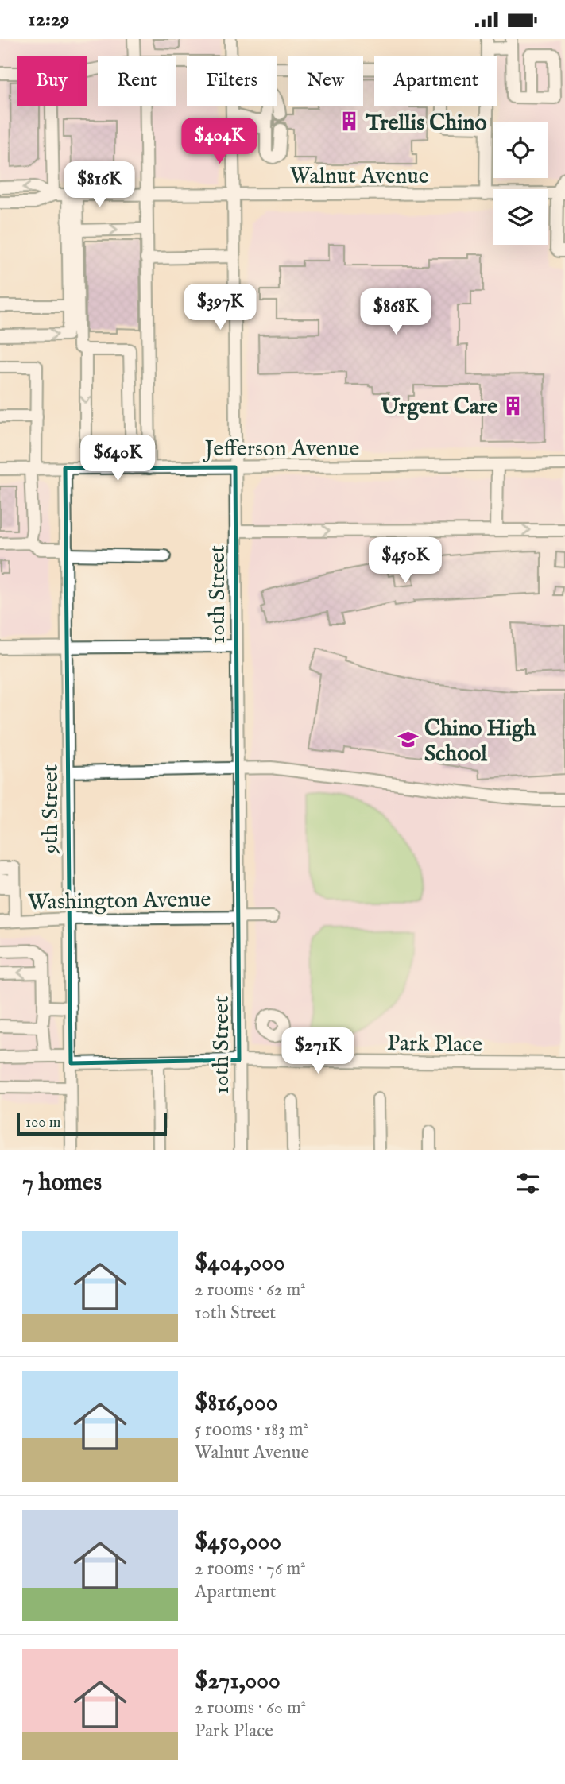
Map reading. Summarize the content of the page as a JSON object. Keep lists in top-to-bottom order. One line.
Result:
{"streets":{"street":["Walnut Avenue","Jefferson Avenue","10th Street","9th Street","Washington Avenue","Park Place"]},"crossings":[["Walnut Avenue","10th Street"],["Jefferson Avenue","10th Street"],["Jefferson Avenue","9th Street"],["10th Street","Washington Avenue"],["10th Street","Park Place"],["9th Street","Washington Avenue"],["9th Street","Park Place"]],"places":{"building":["Trellis Chino","Urgent Care"],"school or university":["Chino High School"]},"scale_bar":"100 m","page":{"status":"12:29","chip":["Buy","Rent","Filters","New","Apartment"],"price":["$404K","$816K","$397K","$868K","$640K","$450K","$271K"],"scale":"100 m","heading":"7 homes","list":[{"name":"$404,000","note":"2 rooms · 62 m² · 10th Street"},{"name":"$816,000","note":"5 rooms · 183 m² · Walnut Avenue"},{"name":"$450,000","note":"2 rooms · 76 m² · Apartment"},{"name":"$271,000","note":"2 rooms · 60 m² · Park Place"}]}}
